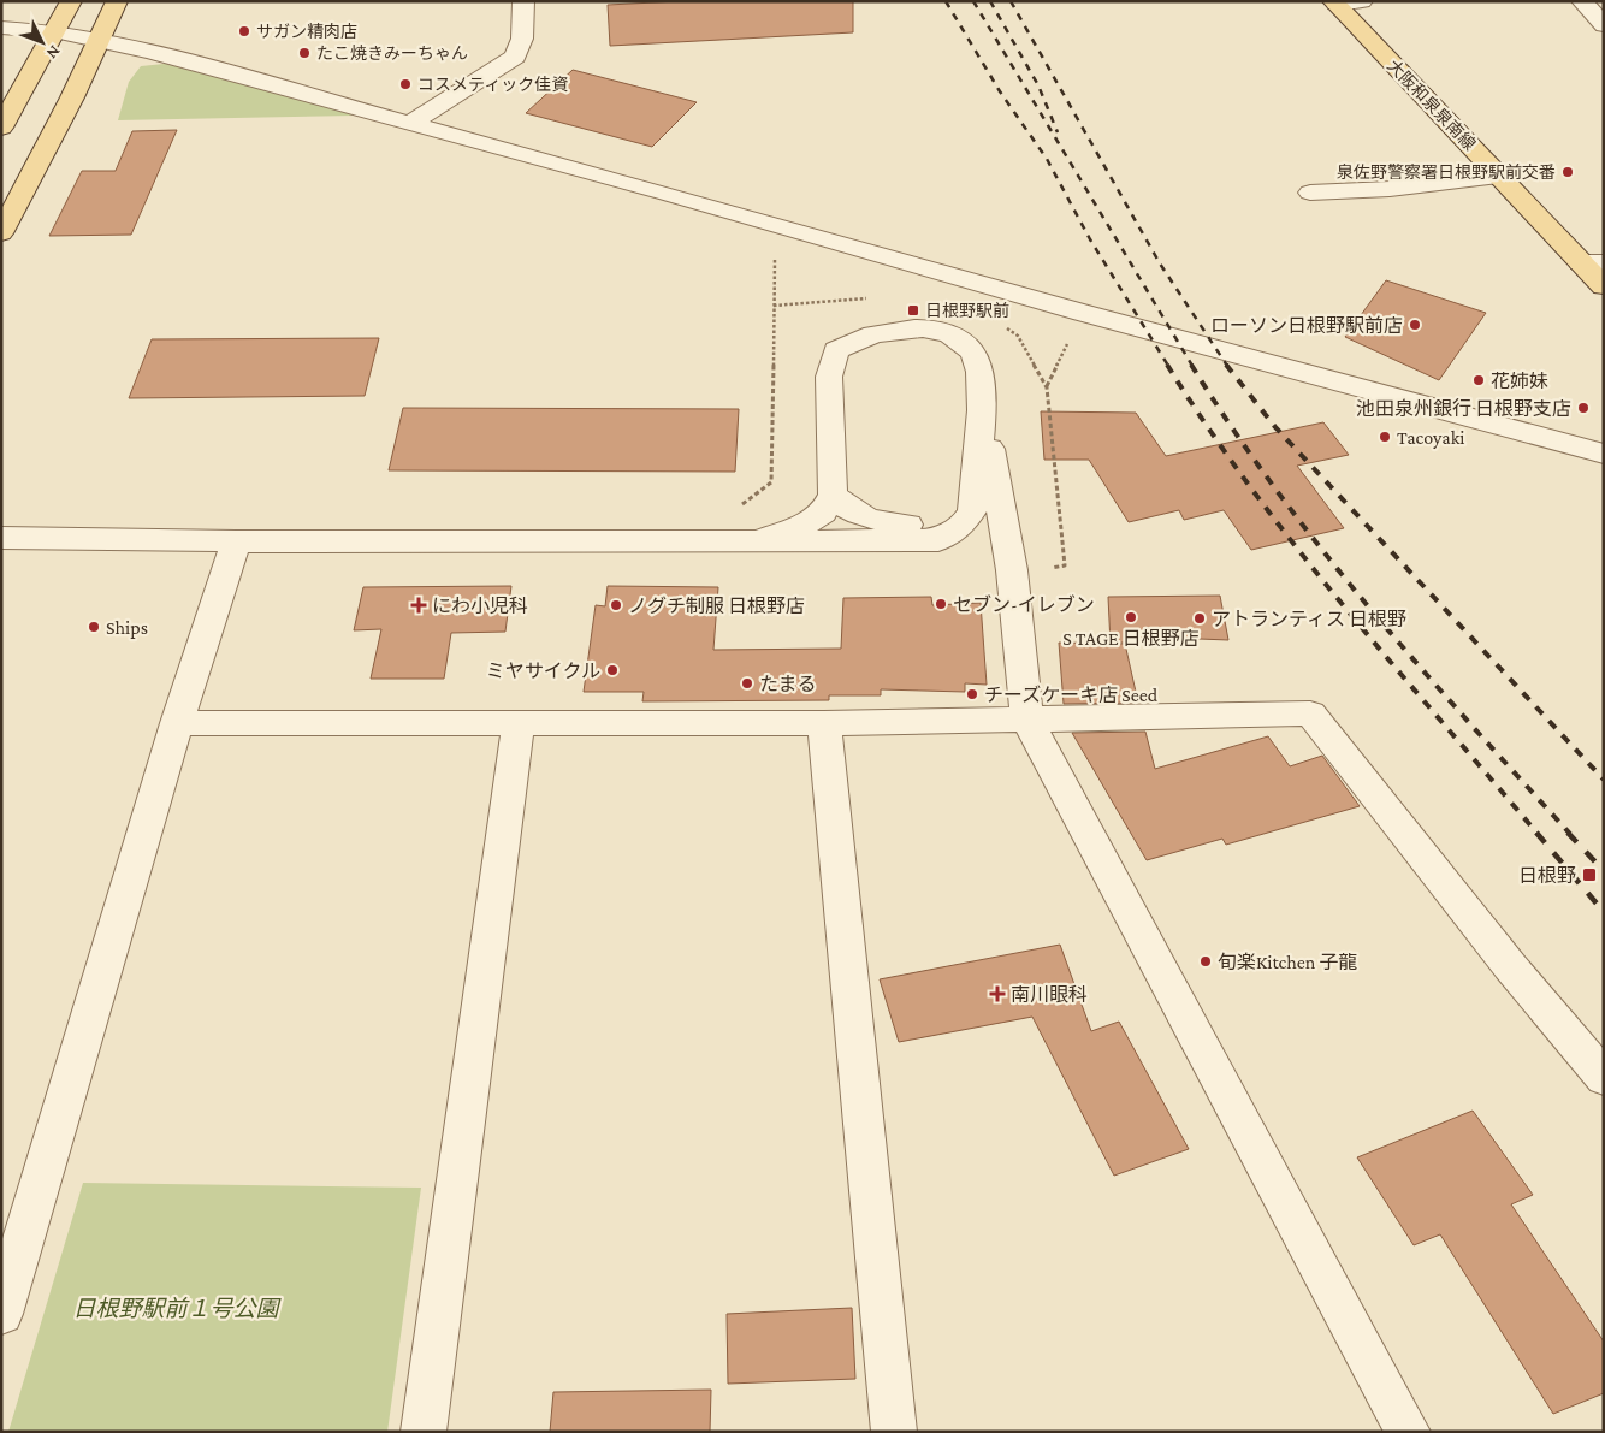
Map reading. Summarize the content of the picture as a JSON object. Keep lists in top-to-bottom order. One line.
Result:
{"streets":{"main road":["大阪和泉泉南線"]},"parks":["日根野駅前１号公園"],"places":{"other":["サガン精肉店","たこ焼きみーちゃん","コスメティック佳資","泉佐野警察署日根野駅前交番","ローソン日根野駅前店","花姉妹","池田泉州銀行 日根野支店","Tacoyaki","セブン-イレブン","ノグチ制服 日根野店","S TAGE 日根野店","アトランティス 日根野","Ships","ミヤサイクル","たまる","チーズケーキ店 Seed","旬楽Kitchen 子龍"],"transit":["日根野駅前","日根野"],"health":["にわ小児科","南川眼科"]},"north":"bottom right"}
